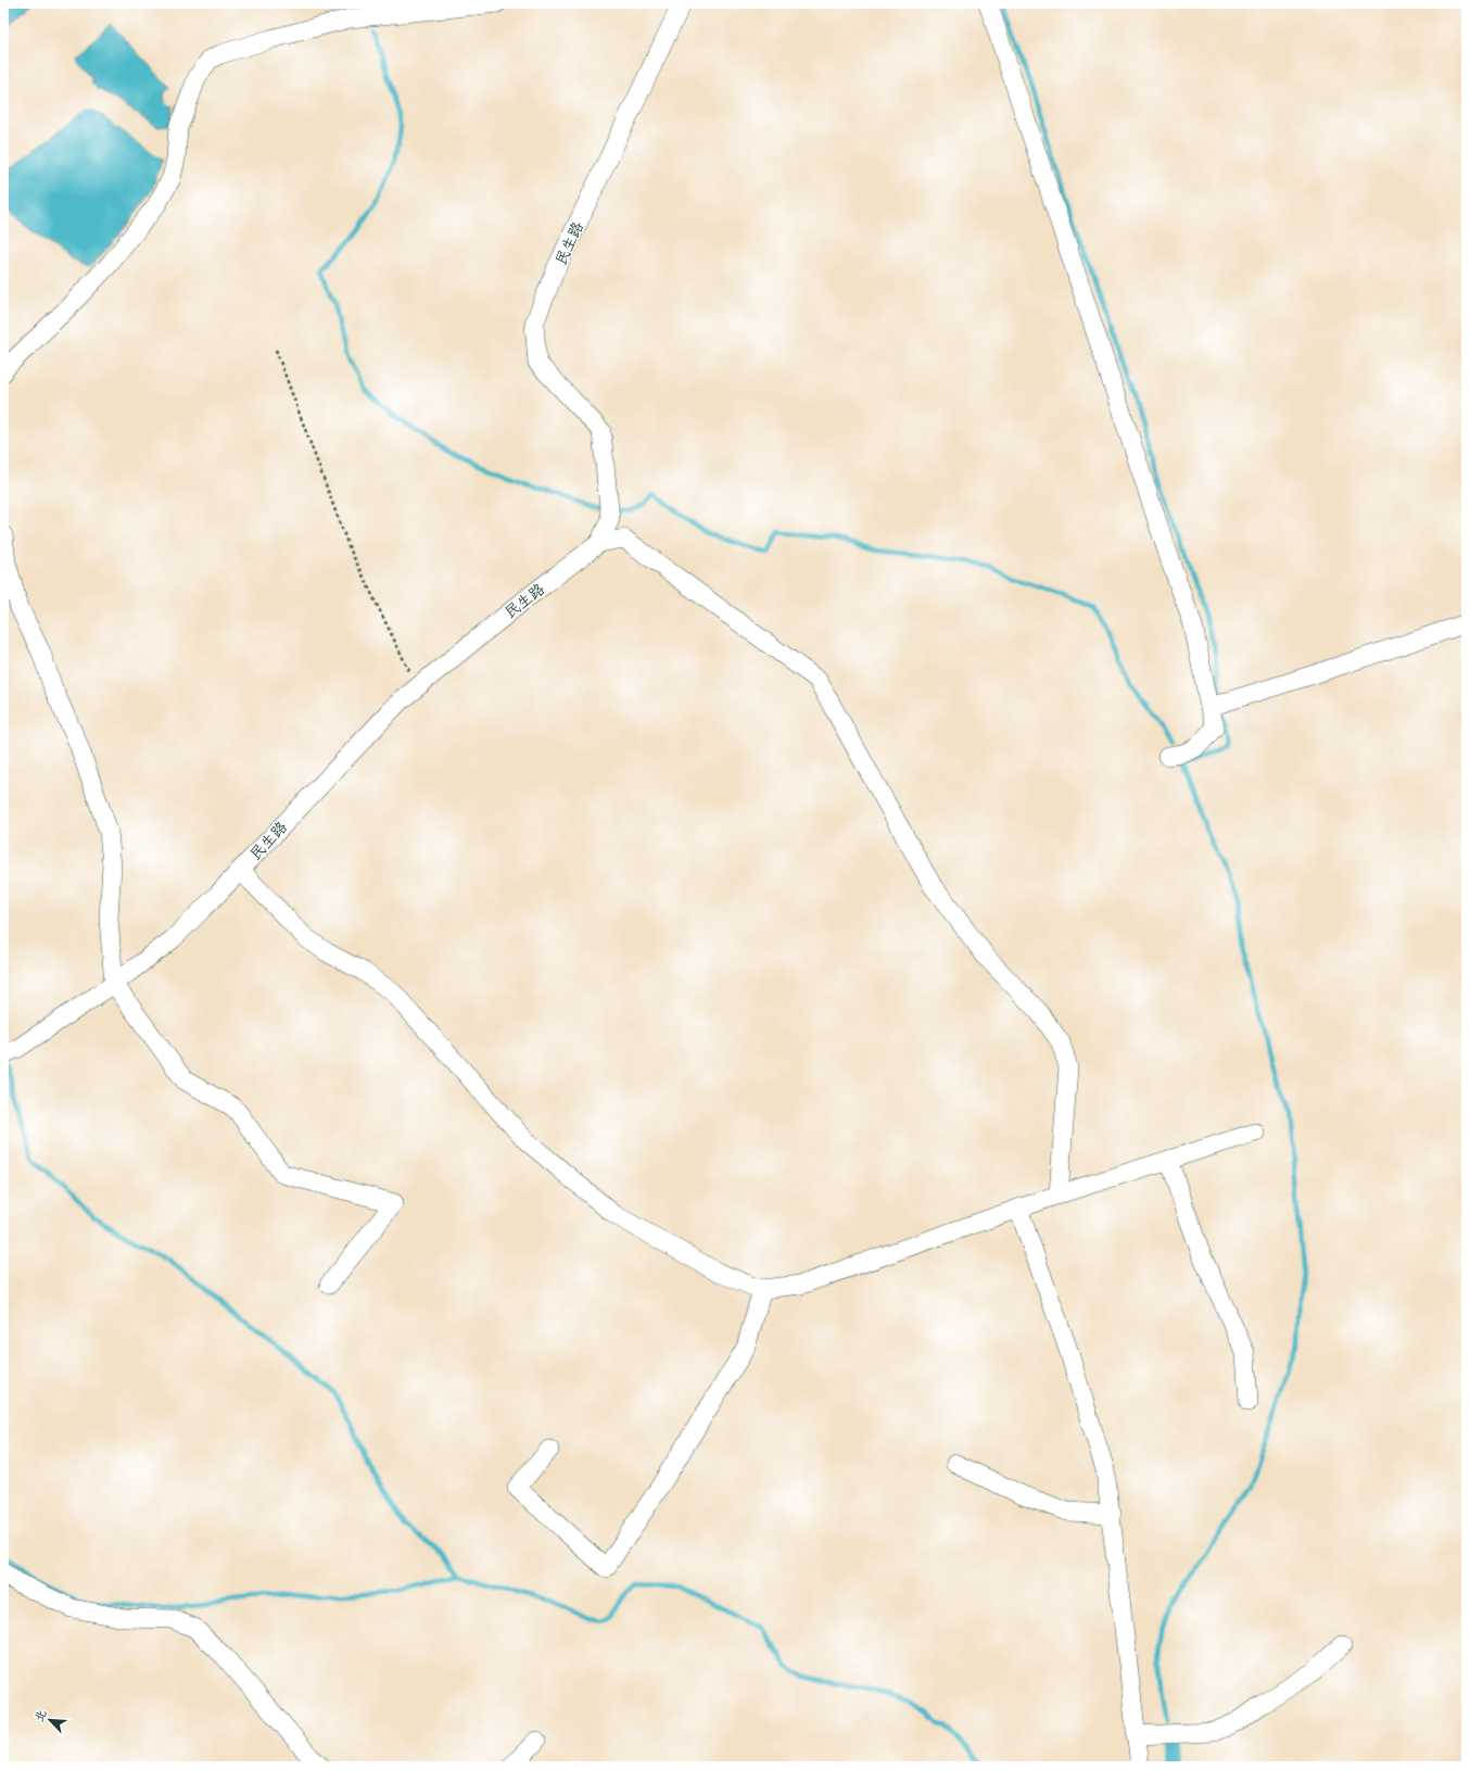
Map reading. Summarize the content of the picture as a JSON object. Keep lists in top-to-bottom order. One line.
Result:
{"streets":{"street":["民生路"]},"north":"top left"}
